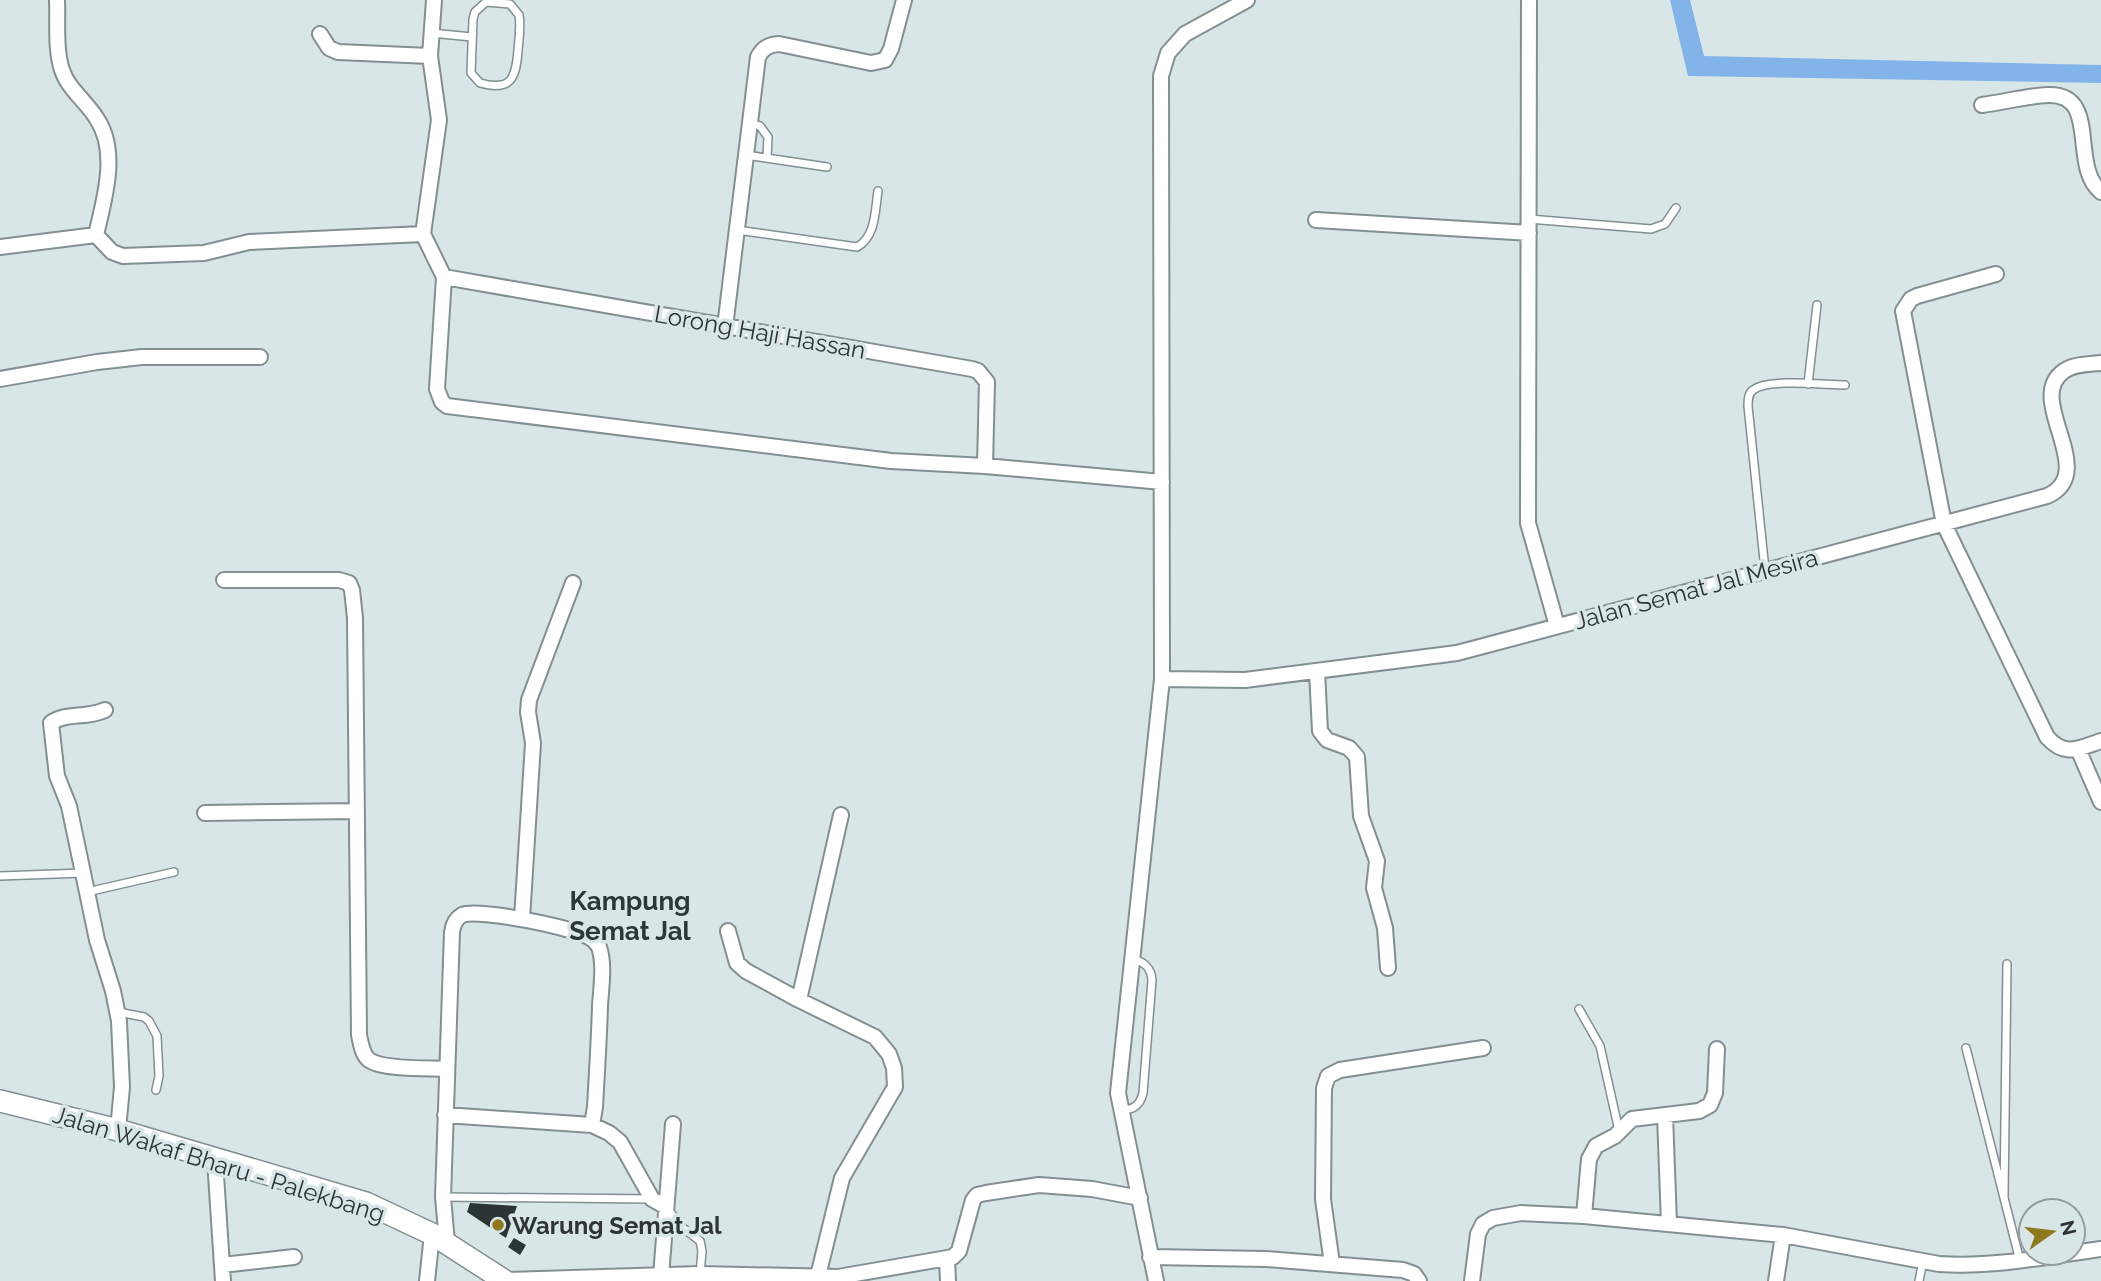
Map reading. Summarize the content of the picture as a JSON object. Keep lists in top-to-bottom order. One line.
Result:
{"streets":{"main road":["Jalan Wakaf Bharu - Palekbang"],"street":["Lorong Haji Hassan","Jalan Semat Jal Mesira"]},"districts":["Kampung Semat Jal"],"places":["Warung Semat Jal"],"north":"right"}
